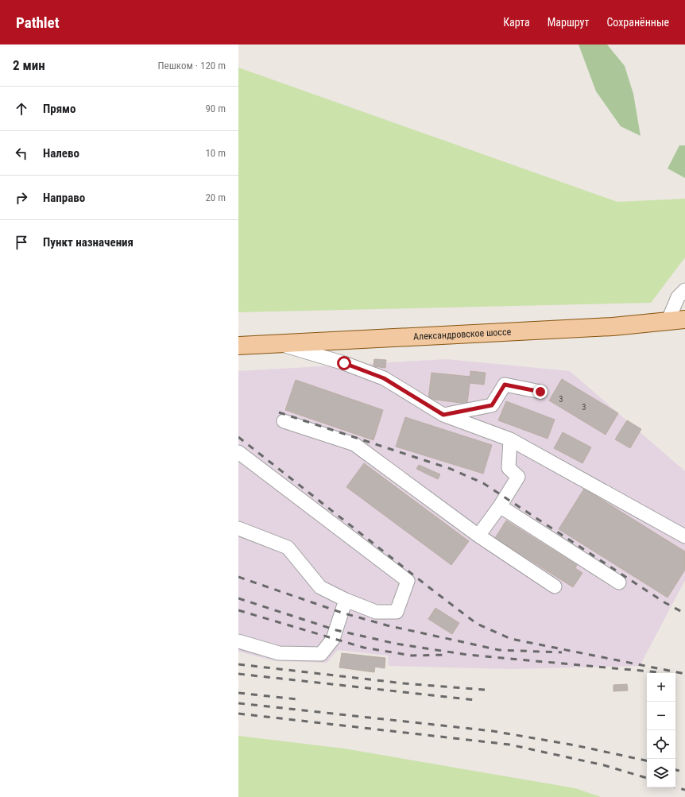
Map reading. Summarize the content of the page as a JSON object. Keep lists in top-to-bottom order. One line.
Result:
{"streets":{"main road":["Александровское шоссе"]},"house_numbers":["3","3"],"page":{"header":"Pathlet","nav":["Карта","Маршрут","Сохранённые"],"heading":["2 мин","Пешком · 120 m"],"list":[["Прямо","90 m"],["Налево","10 m"],["Направо","20 m"],"Пункт назначения"],"map_buttons":["+","−"]}}
